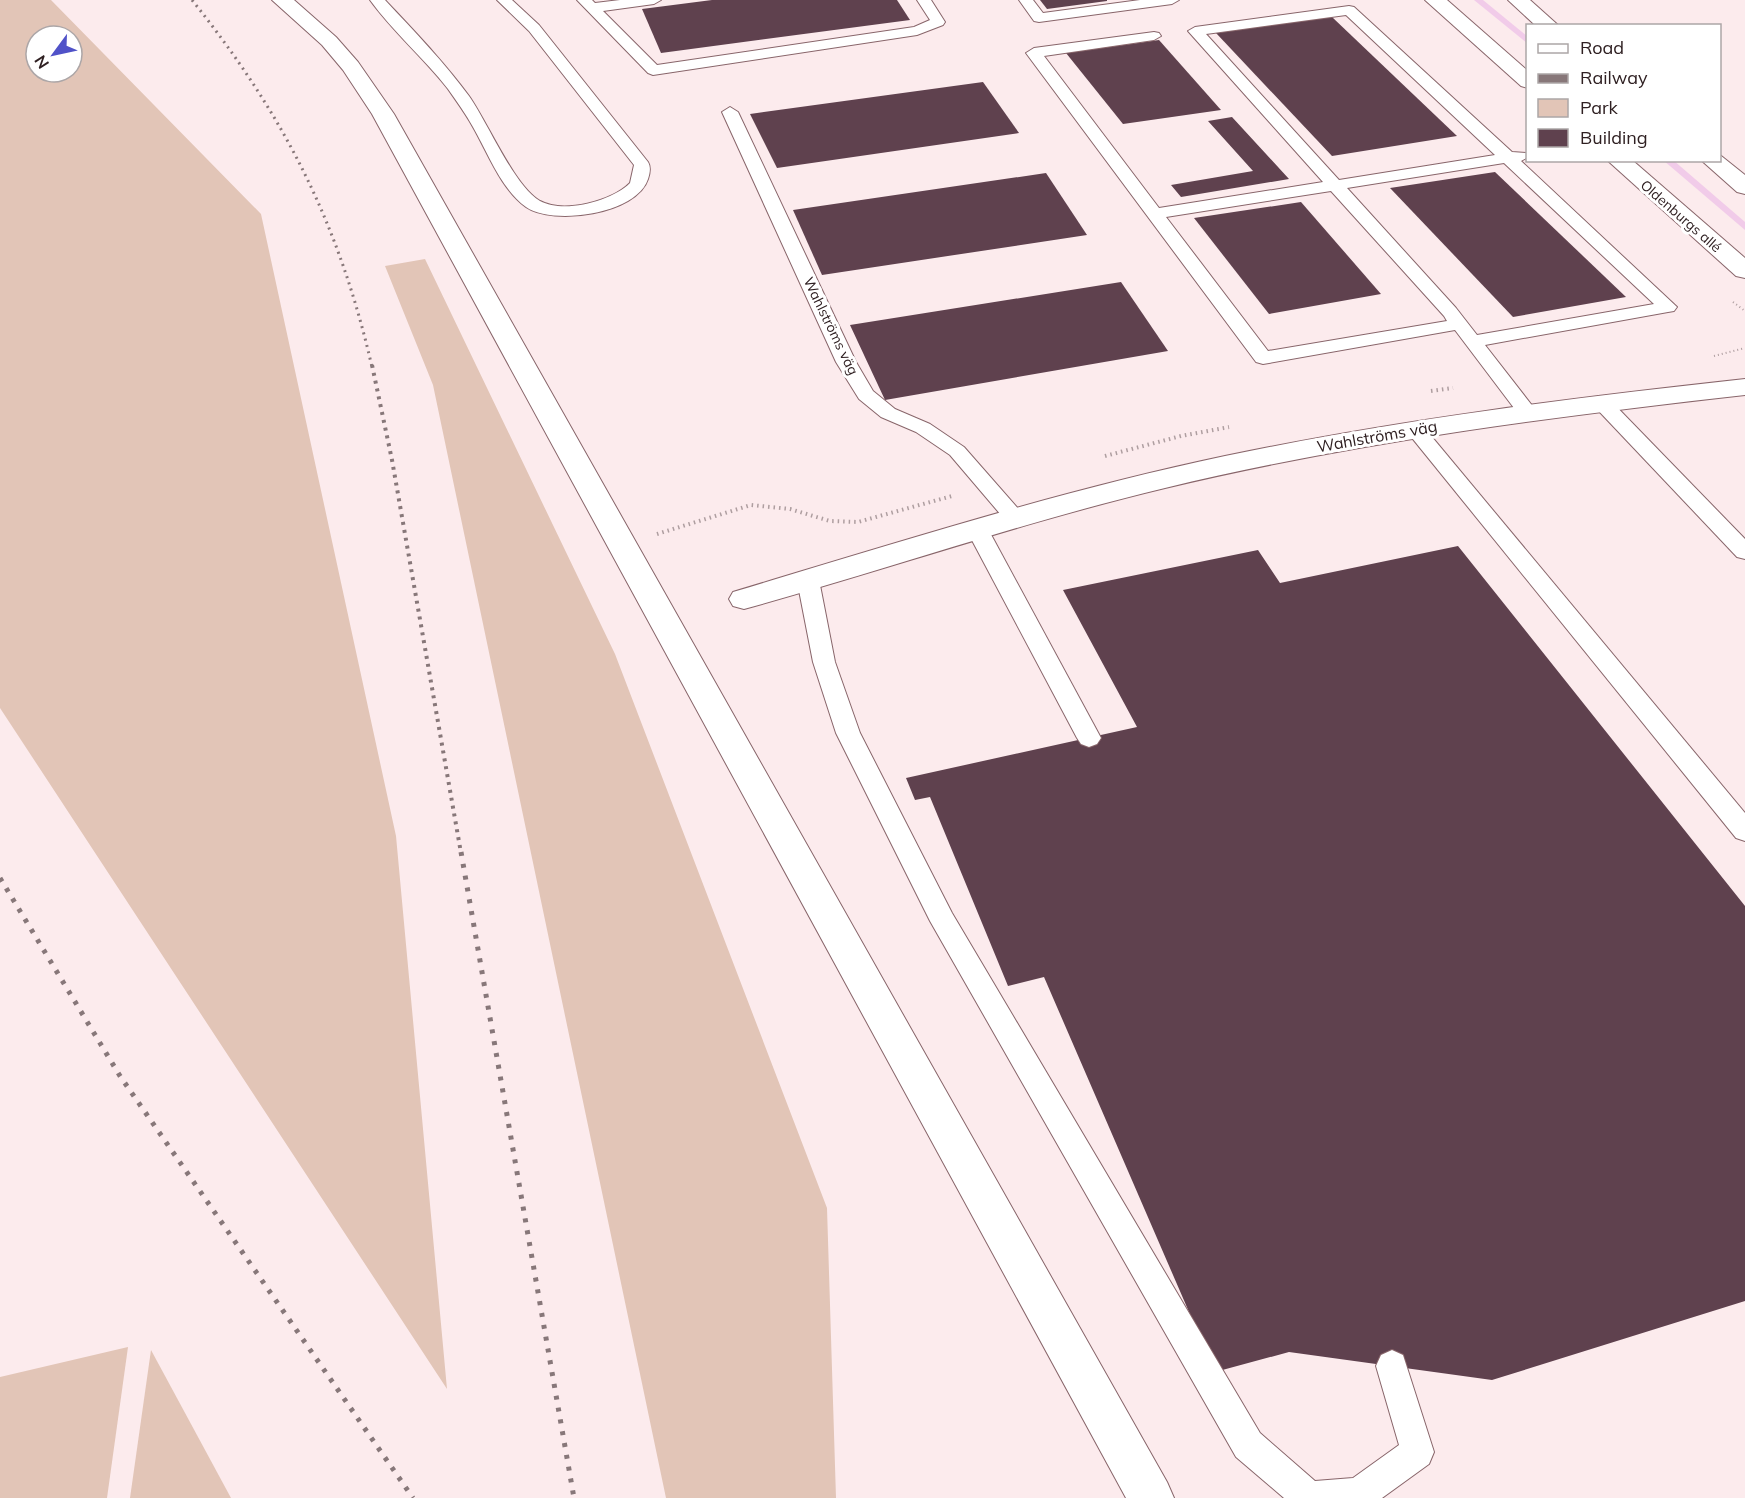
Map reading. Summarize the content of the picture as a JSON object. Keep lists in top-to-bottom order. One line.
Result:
{"streets":{"street":["Oldenburgs allé","Wahlströms väg"]},"legend":["Road","Railway","Park","Building"],"north":"bottom left"}
